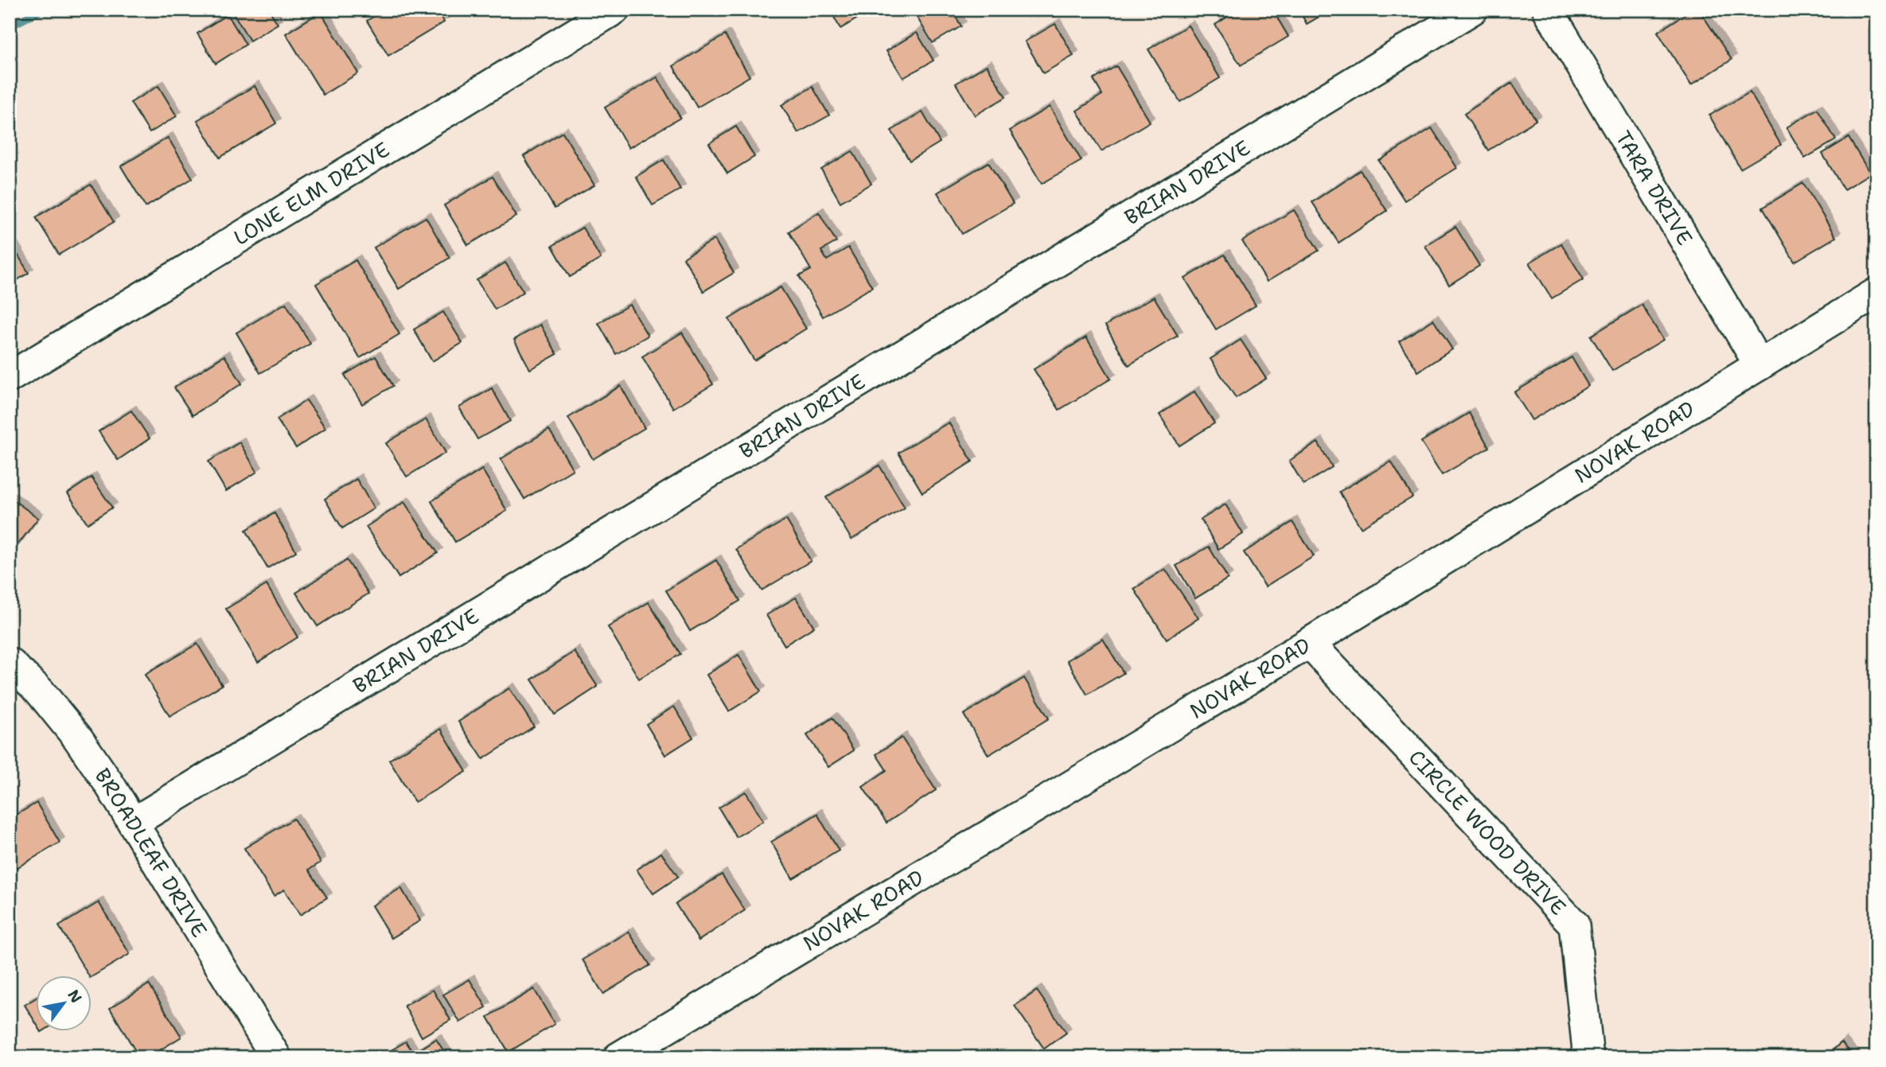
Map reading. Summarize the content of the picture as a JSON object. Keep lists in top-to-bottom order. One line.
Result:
{"streets":{"street":["BRIAN DRIVE","TARA DRIVE","LONE ELM DRIVE","NOVAK ROAD","CIRCLE WOOD DRIVE","BROADLEAF DRIVE"]},"crossings":[["BRIAN DRIVE","BROADLEAF DRIVE"],["TARA DRIVE","NOVAK ROAD"],["NOVAK ROAD","CIRCLE WOOD DRIVE"]],"north":"top right"}
